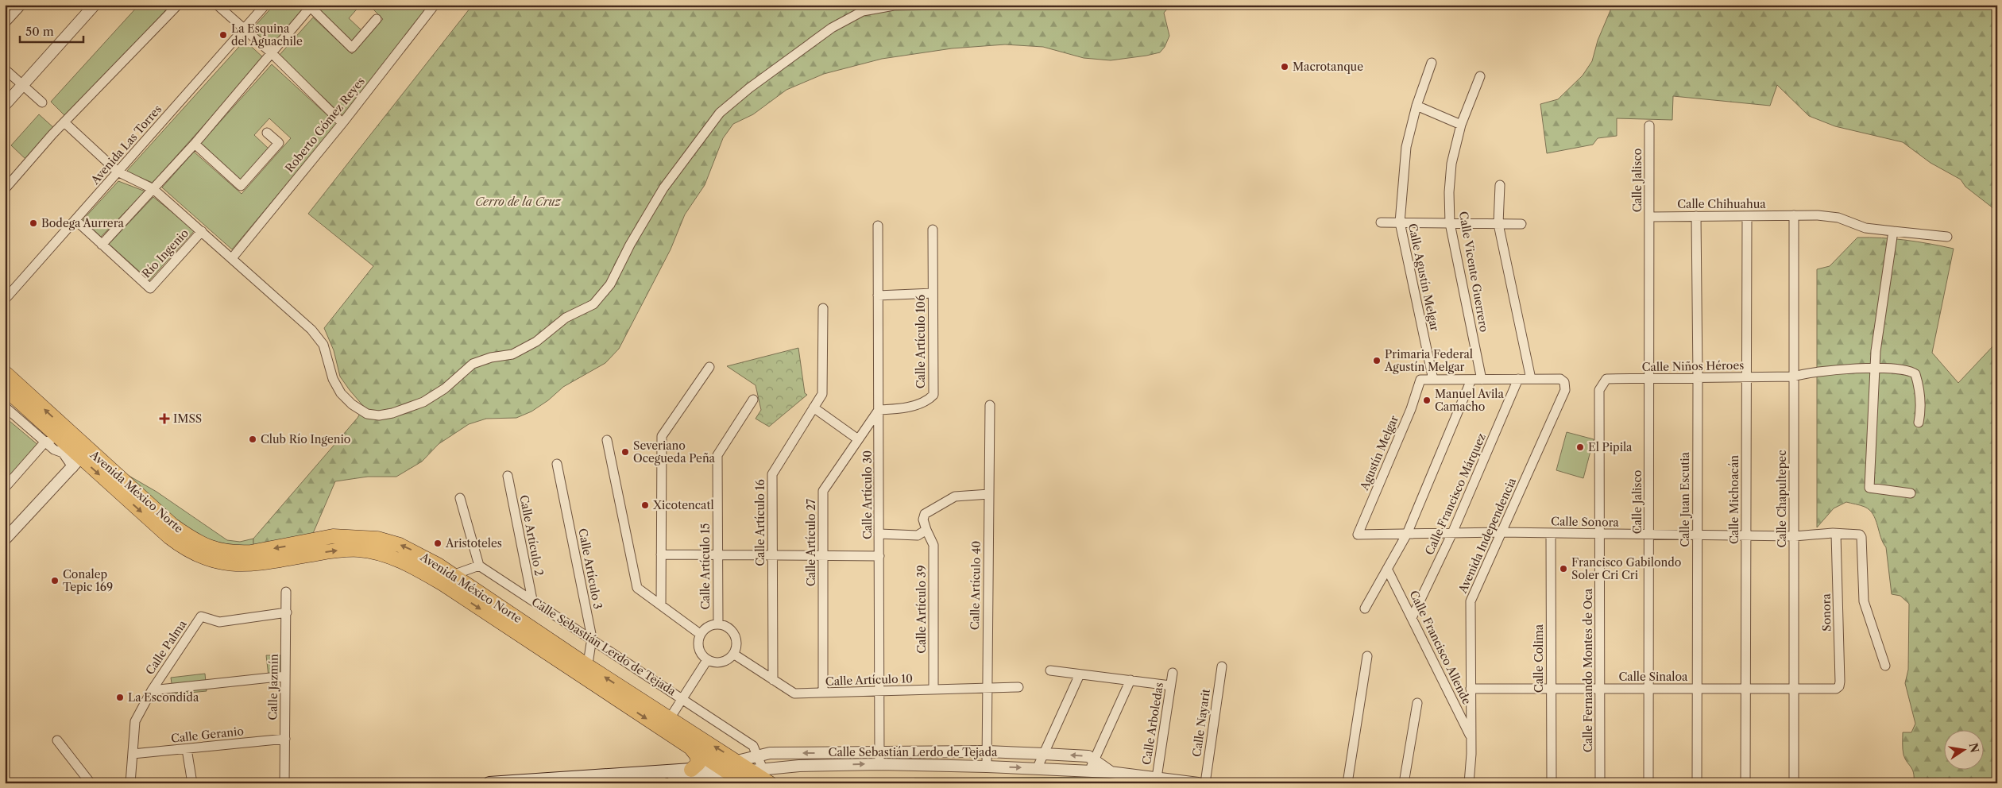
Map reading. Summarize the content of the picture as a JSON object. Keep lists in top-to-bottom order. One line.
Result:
{"streets":{"main road":["Avenida México Norte","Calle Sebastián Lerdo de Tejada"],"street":["Roberto Gómez Reyes","Avenida Las Torres","Calle Jalisco","Calle Chihuahua","Río Ingenio","Calle Vicente Guerrero","Calle Agustín Melgar","Calle Artículo 106","Calle Niños Héroes","Agustín Melgar","Calle Francisco Márquez","Calle Artículo 30","Calle Chapultepec","Calle Juan Escutia","Calle Michoacán","Calle Sonora","Calle Artículo 16","Calle Artículo 2","Avenida Independencia","Calle Artículo 27","Calle Artículo 15","Calle Artículo 3","Calle Artículo 40","Calle Artículo 39","Sonora","Calle Palma","Calle Francisco Allende","Calle Colima","Calle Fernando Montes de Oca","Calle Sinaloa","Calle Artículo 10","Calle Jazmín","Calle Nayarit","Calle Arboledas","Calle Geranio"]},"crossings":[["Avenida Las Torres","Río Ingenio"],["Calle Jalisco","Calle Chihuahua"],["Calle Jalisco","Calle Niños Héroes"],["Calle Jalisco","Calle Sonora"],["Calle Jalisco","Calle Sinaloa"],["Calle Chihuahua","Calle Chapultepec"],["Calle Chihuahua","Calle Juan Escutia"],["Calle Chihuahua","Calle Michoacán"],["Calle Agustín Melgar","Agustín Melgar"],["Calle Artículo 106","Calle Artículo 30"],["Calle Artículo 106","Calle Artículo 27"],["Calle Niños Héroes","Calle Chapultepec"],["Calle Niños Héroes","Calle Juan Escutia"],["Calle Niños Héroes","Calle Michoacán"],["Calle Niños Héroes","Calle Fernando Montes de Oca"],["Agustín Melgar","Calle Sonora"],["Avenida México Norte","Calle Artículo 3"],["Avenida México Norte","Calle Sebastián Lerdo de Tejada"],["Calle Francisco Márquez","Calle Sonora"],["Calle Francisco Márquez","Calle Francisco Allende"],["Calle Artículo 30","Calle Artículo 27"],["Calle Artículo 30","Calle Sebastián Lerdo de Tejada"],["Calle Artículo 30","Calle Artículo 10"],["Calle Chapultepec","Calle Sonora"],["Calle Chapultepec","Calle Sinaloa"],["Calle Juan Escutia","Calle Sonora"],["Calle Juan Escutia","Calle Sinaloa"],["Calle Michoacán","Calle Sonora"],["Calle Michoacán","Calle Sinaloa"],["Calle Sonora","Avenida Independencia"],["Calle Sonora","Sonora"],["Calle Sonora","Calle Colima"],["Calle Sonora","Calle Fernando Montes de Oca"],["Calle Artículo 16","Calle Artículo 10"],["Calle Artículo 2","Calle Sebastián Lerdo de Tejada"],["Avenida Independencia","Calle Francisco Allende"],["Avenida Independencia","Calle Sinaloa"],["Calle Artículo 27","Calle Artículo 10"],["Calle Artículo 15","Calle Artículo 10"],["Calle Artículo 3","Calle Sebastián Lerdo de Tejada"],["Calle Artículo 40","Calle Sebastián Lerdo de Tejada"],["Calle Artículo 40","Calle Artículo 10"],["Calle Artículo 39","Calle Artículo 10"],["Sonora","Calle Sinaloa"],["Calle Palma","Calle Jazmín"],["Calle Palma","Calle Geranio"],["Calle Colima","Calle Sinaloa"],["Calle Fernando Montes de Oca","Calle Sinaloa"],["Calle Jazmín","Calle Geranio"]],"parks":["Cerro de la Cruz"],"places":{"other":["La Esquina del Aguachile","Macrotanque","Bodega Aurrera","Primaria Federal Agustín Melgar","Manuel Avila Camacho","Club Río Ingenio","El Pipila","Severiano Ocegueda Peña","Xicotencatl","Aristoteles","Francisco Gabilondo Soler Cri Cri","Conalep Tepic 169","La Escondida"],"health":["IMSS"]},"scale_bar":"50 m","north":"right"}
